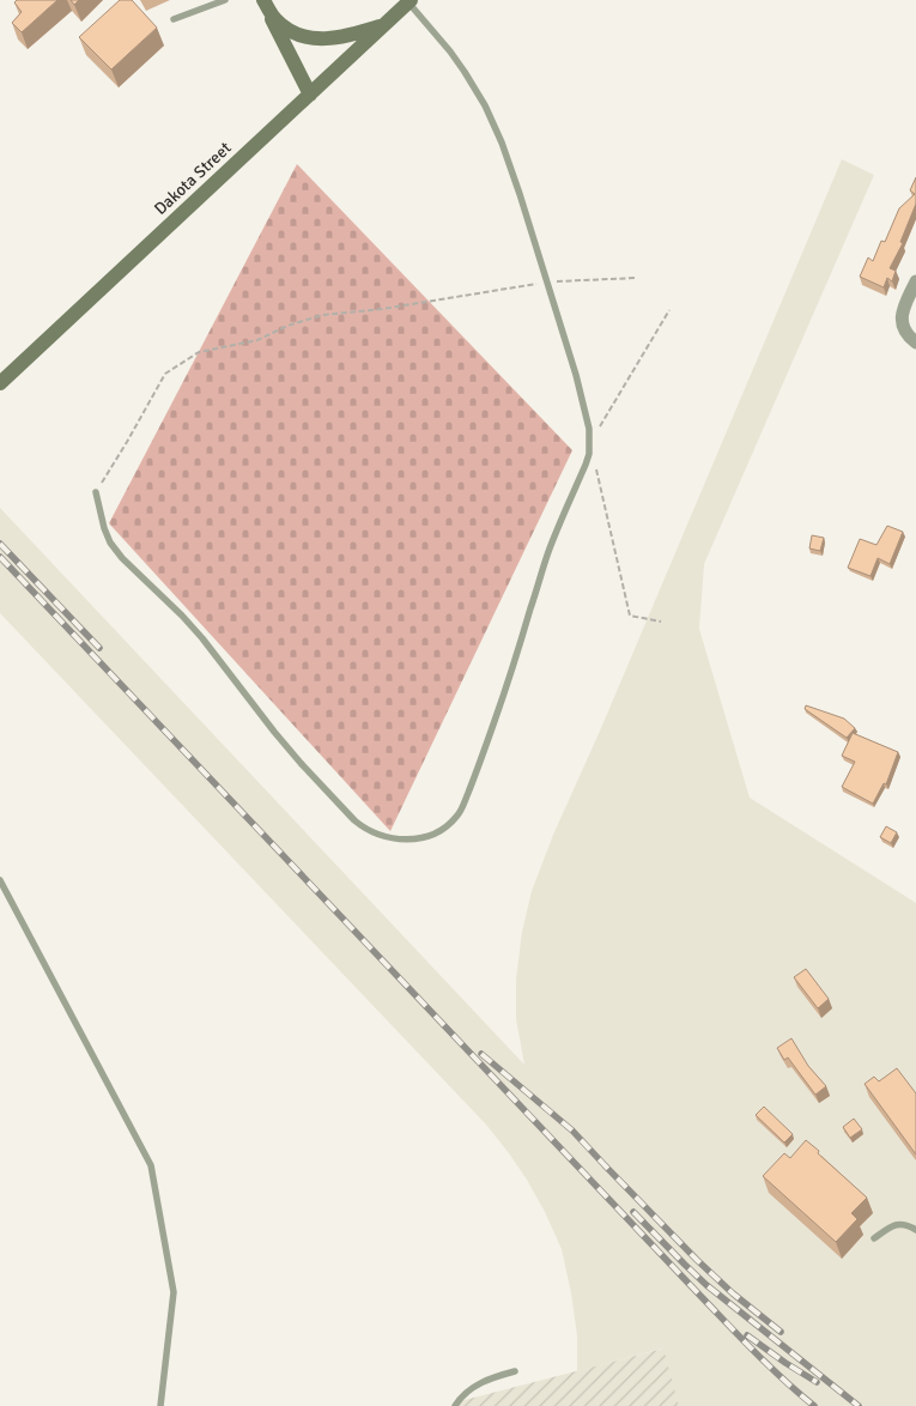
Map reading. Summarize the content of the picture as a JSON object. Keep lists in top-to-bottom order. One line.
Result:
{"streets":{"street":["Dakota Street"]}}
